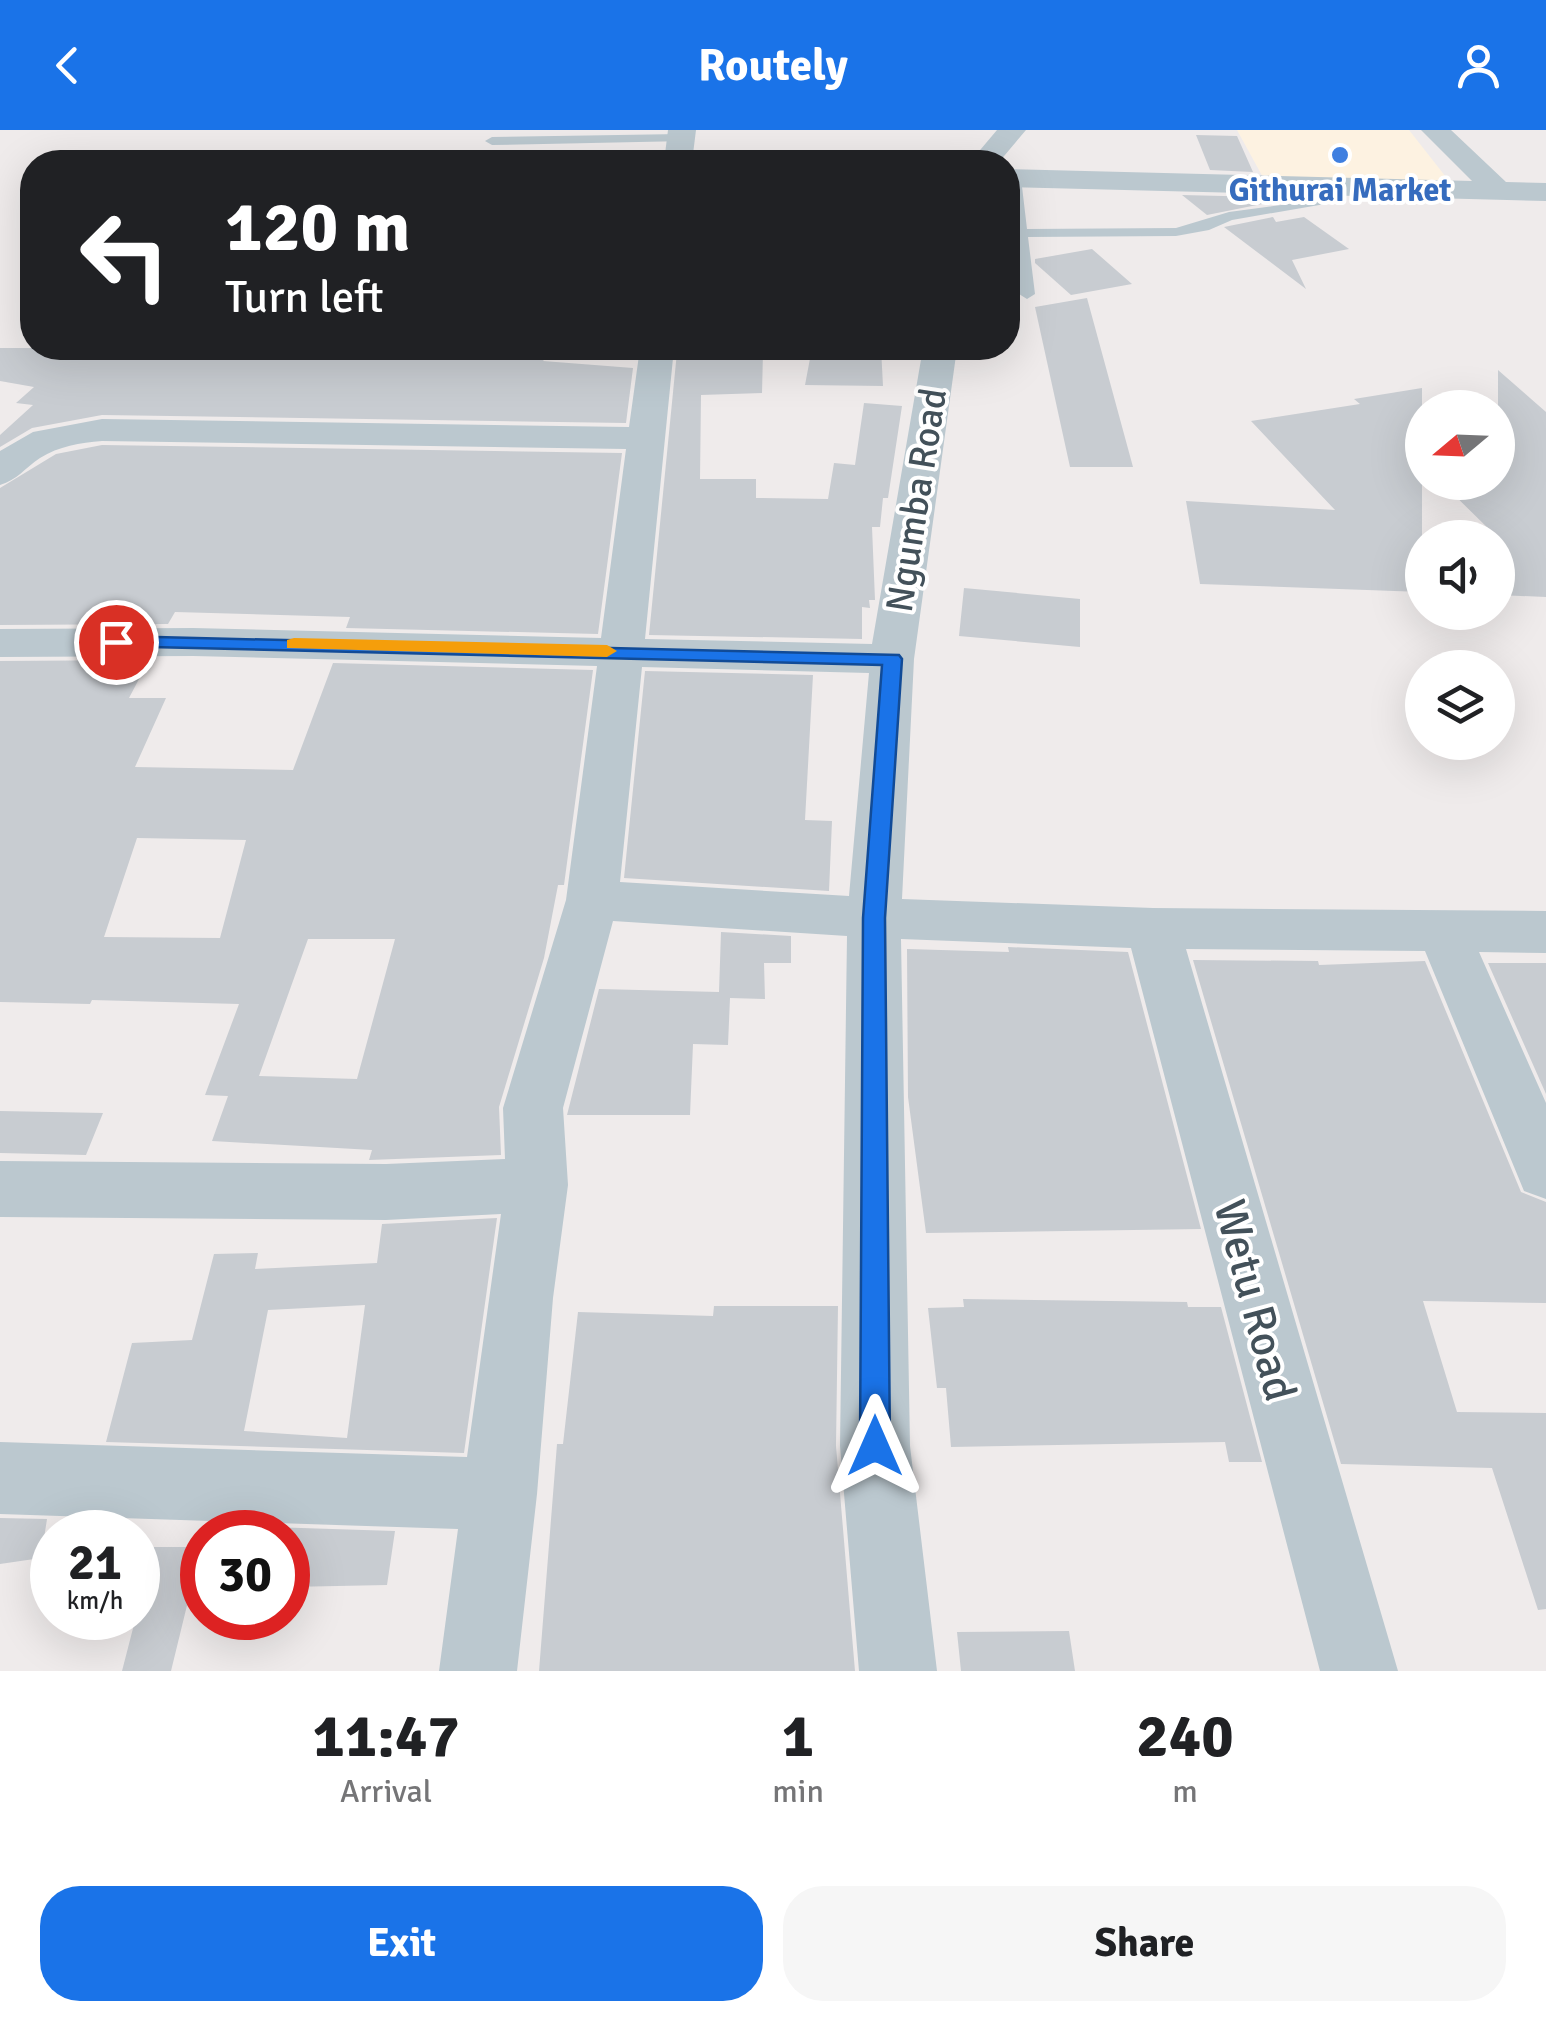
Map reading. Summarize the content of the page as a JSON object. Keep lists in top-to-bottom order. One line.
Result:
{"streets":{"street":["Ngumba Road","Wetu Road"]},"places":["Githurai Market"],"north":"left","page":{"header":"Routely","turn":["120 m","Turn left"],"speed":"21 km/h","limit":"30","eta":["11:47","Arrival","1","min","240","m"],"buttons":["Exit","Share"]}}
